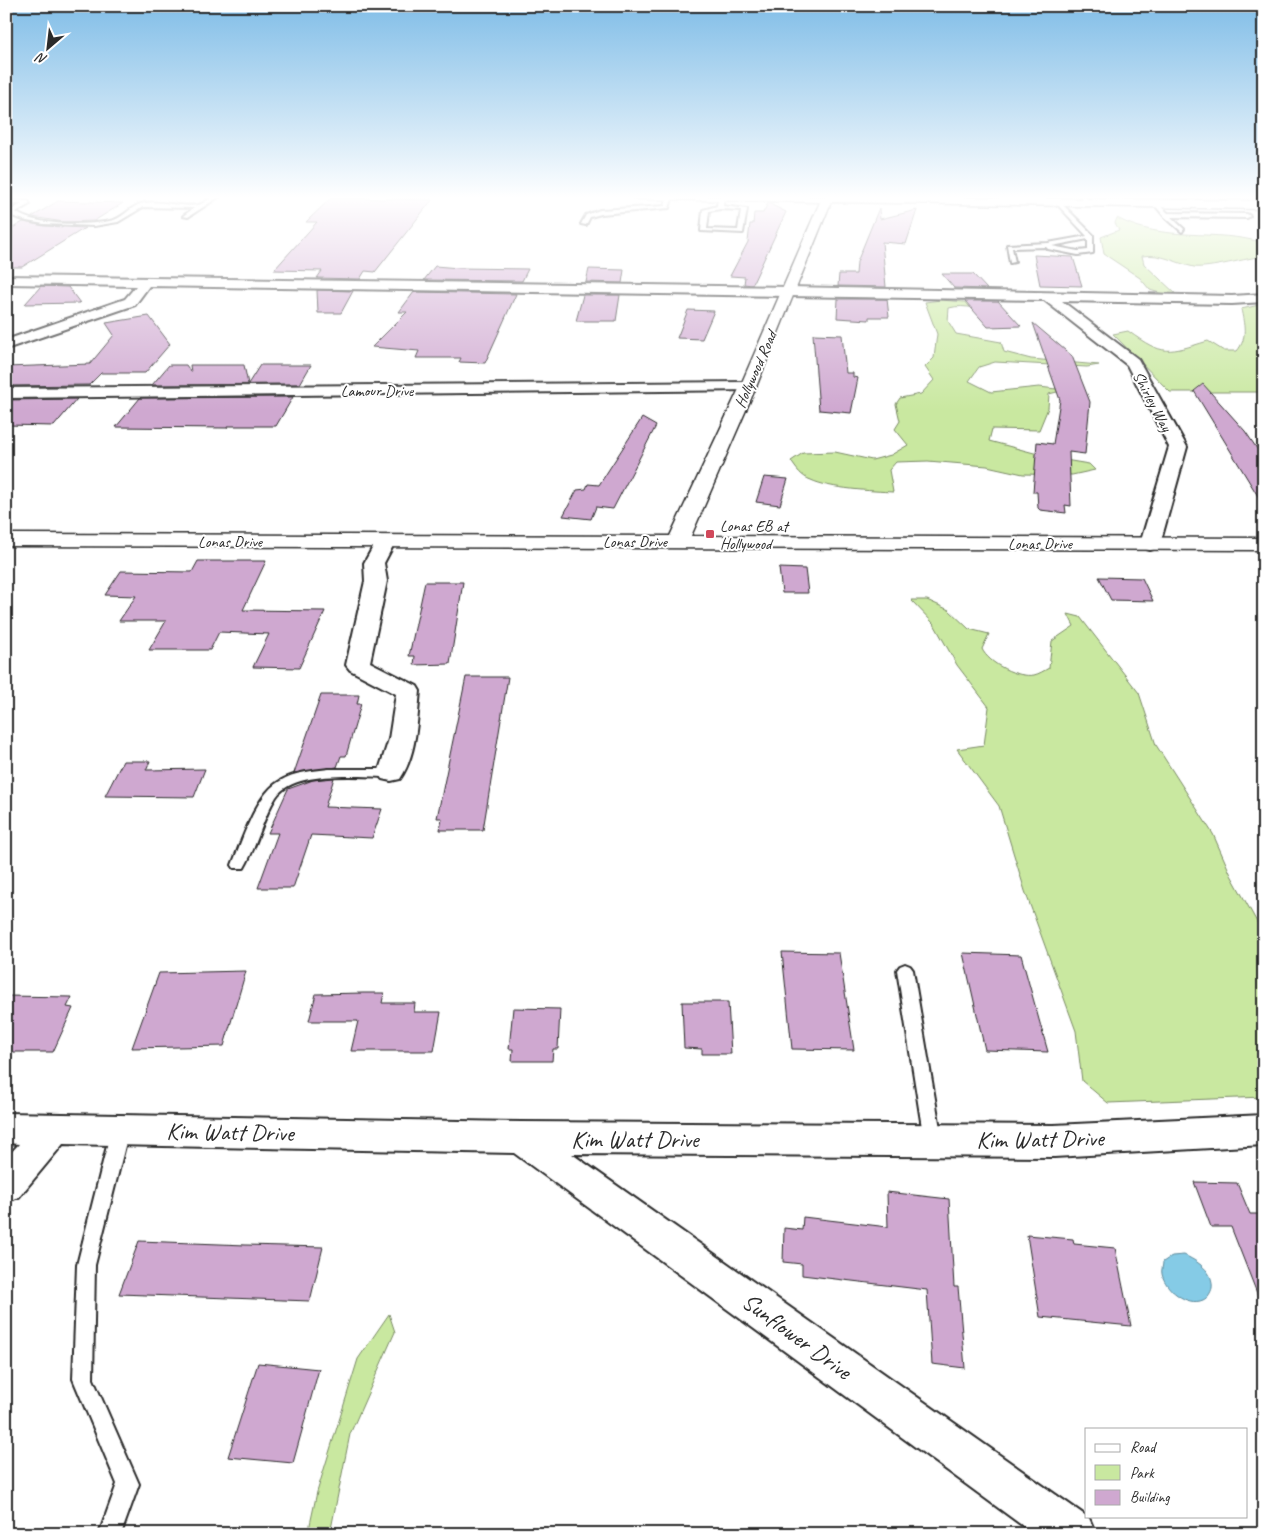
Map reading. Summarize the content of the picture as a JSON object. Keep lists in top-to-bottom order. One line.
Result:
{"streets":{"street":["Hollywood Road","Lamour Drive","Shirley Way","Lonas Drive","Kim Watt Drive","Sunflower Drive"]},"crossings":[["Hollywood Road","Lamour Drive"],["Hollywood Road","Lonas Drive"],["Shirley Way","Lonas Drive"],["Kim Watt Drive","Sunflower Drive"]],"places":{"transit":["Lonas EB at Hollywood"]},"legend":["Road","Park","Building"],"north":"bottom left"}
